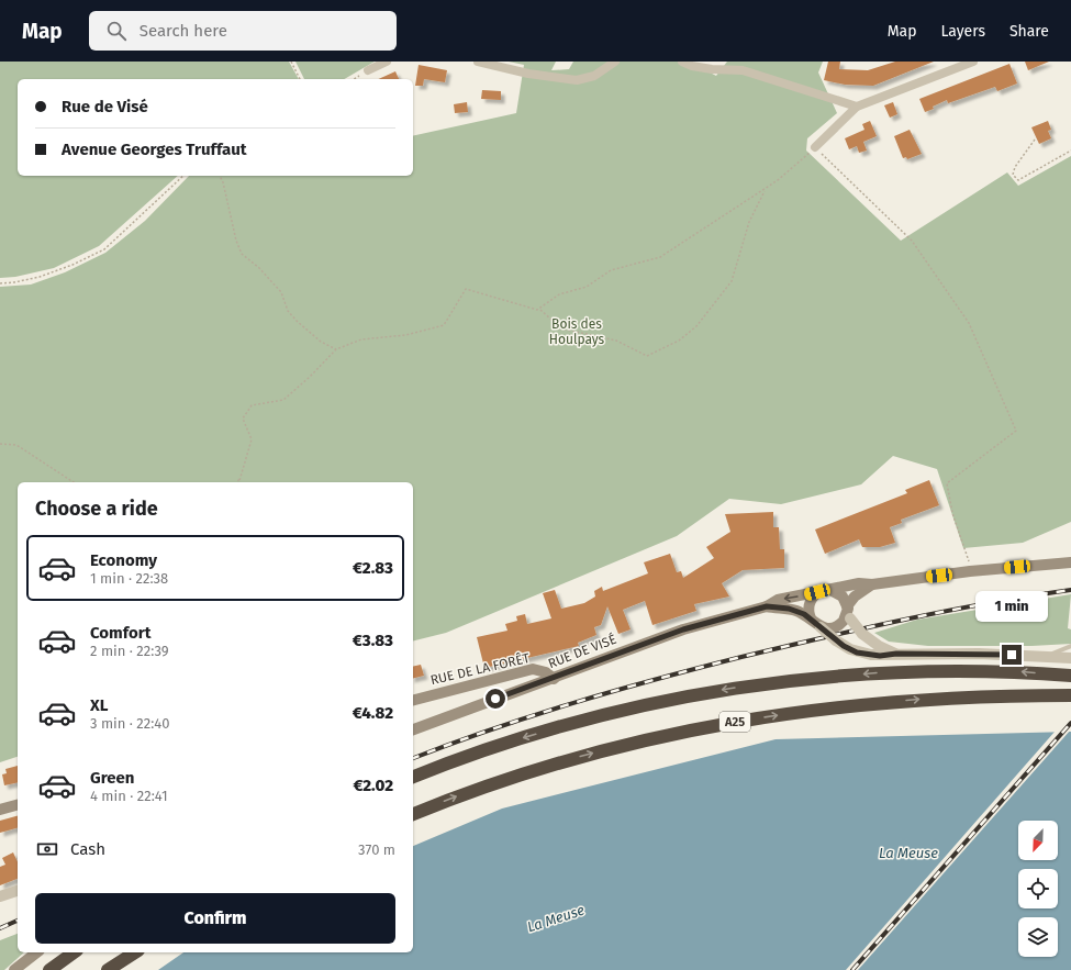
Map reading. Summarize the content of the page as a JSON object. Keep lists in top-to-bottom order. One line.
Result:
{"streets":{"highway":["A25"],"main road":["RUE DE VISÉ","RUE DE LA FORÊT"]},"crossings":[["RUE DE VISÉ","RUE DE LA FORÊT"]],"water":["La Meuse"],"parks":["Bois des Houlpays"],"north":"bottom left","page":{"header":"Map","search":"Search here","nav":["Map","Layers","Share"],"banner":["Rue de Visé","Avenue Georges Truffaut"],"heading":"Choose a ride","list":[{"name":"Economy","note":"1 min · 22:38","value":"€2.83"},{"name":"Comfort","note":"2 min · 22:39","value":"€3.83"},{"name":"XL","note":"3 min · 22:40","value":"€4.82"},{"name":"Green","note":"4 min · 22:41","value":"€2.02"}],"bubble":"1 min","pay":["Cash","370 m"],"buttons":"Confirm"}}
